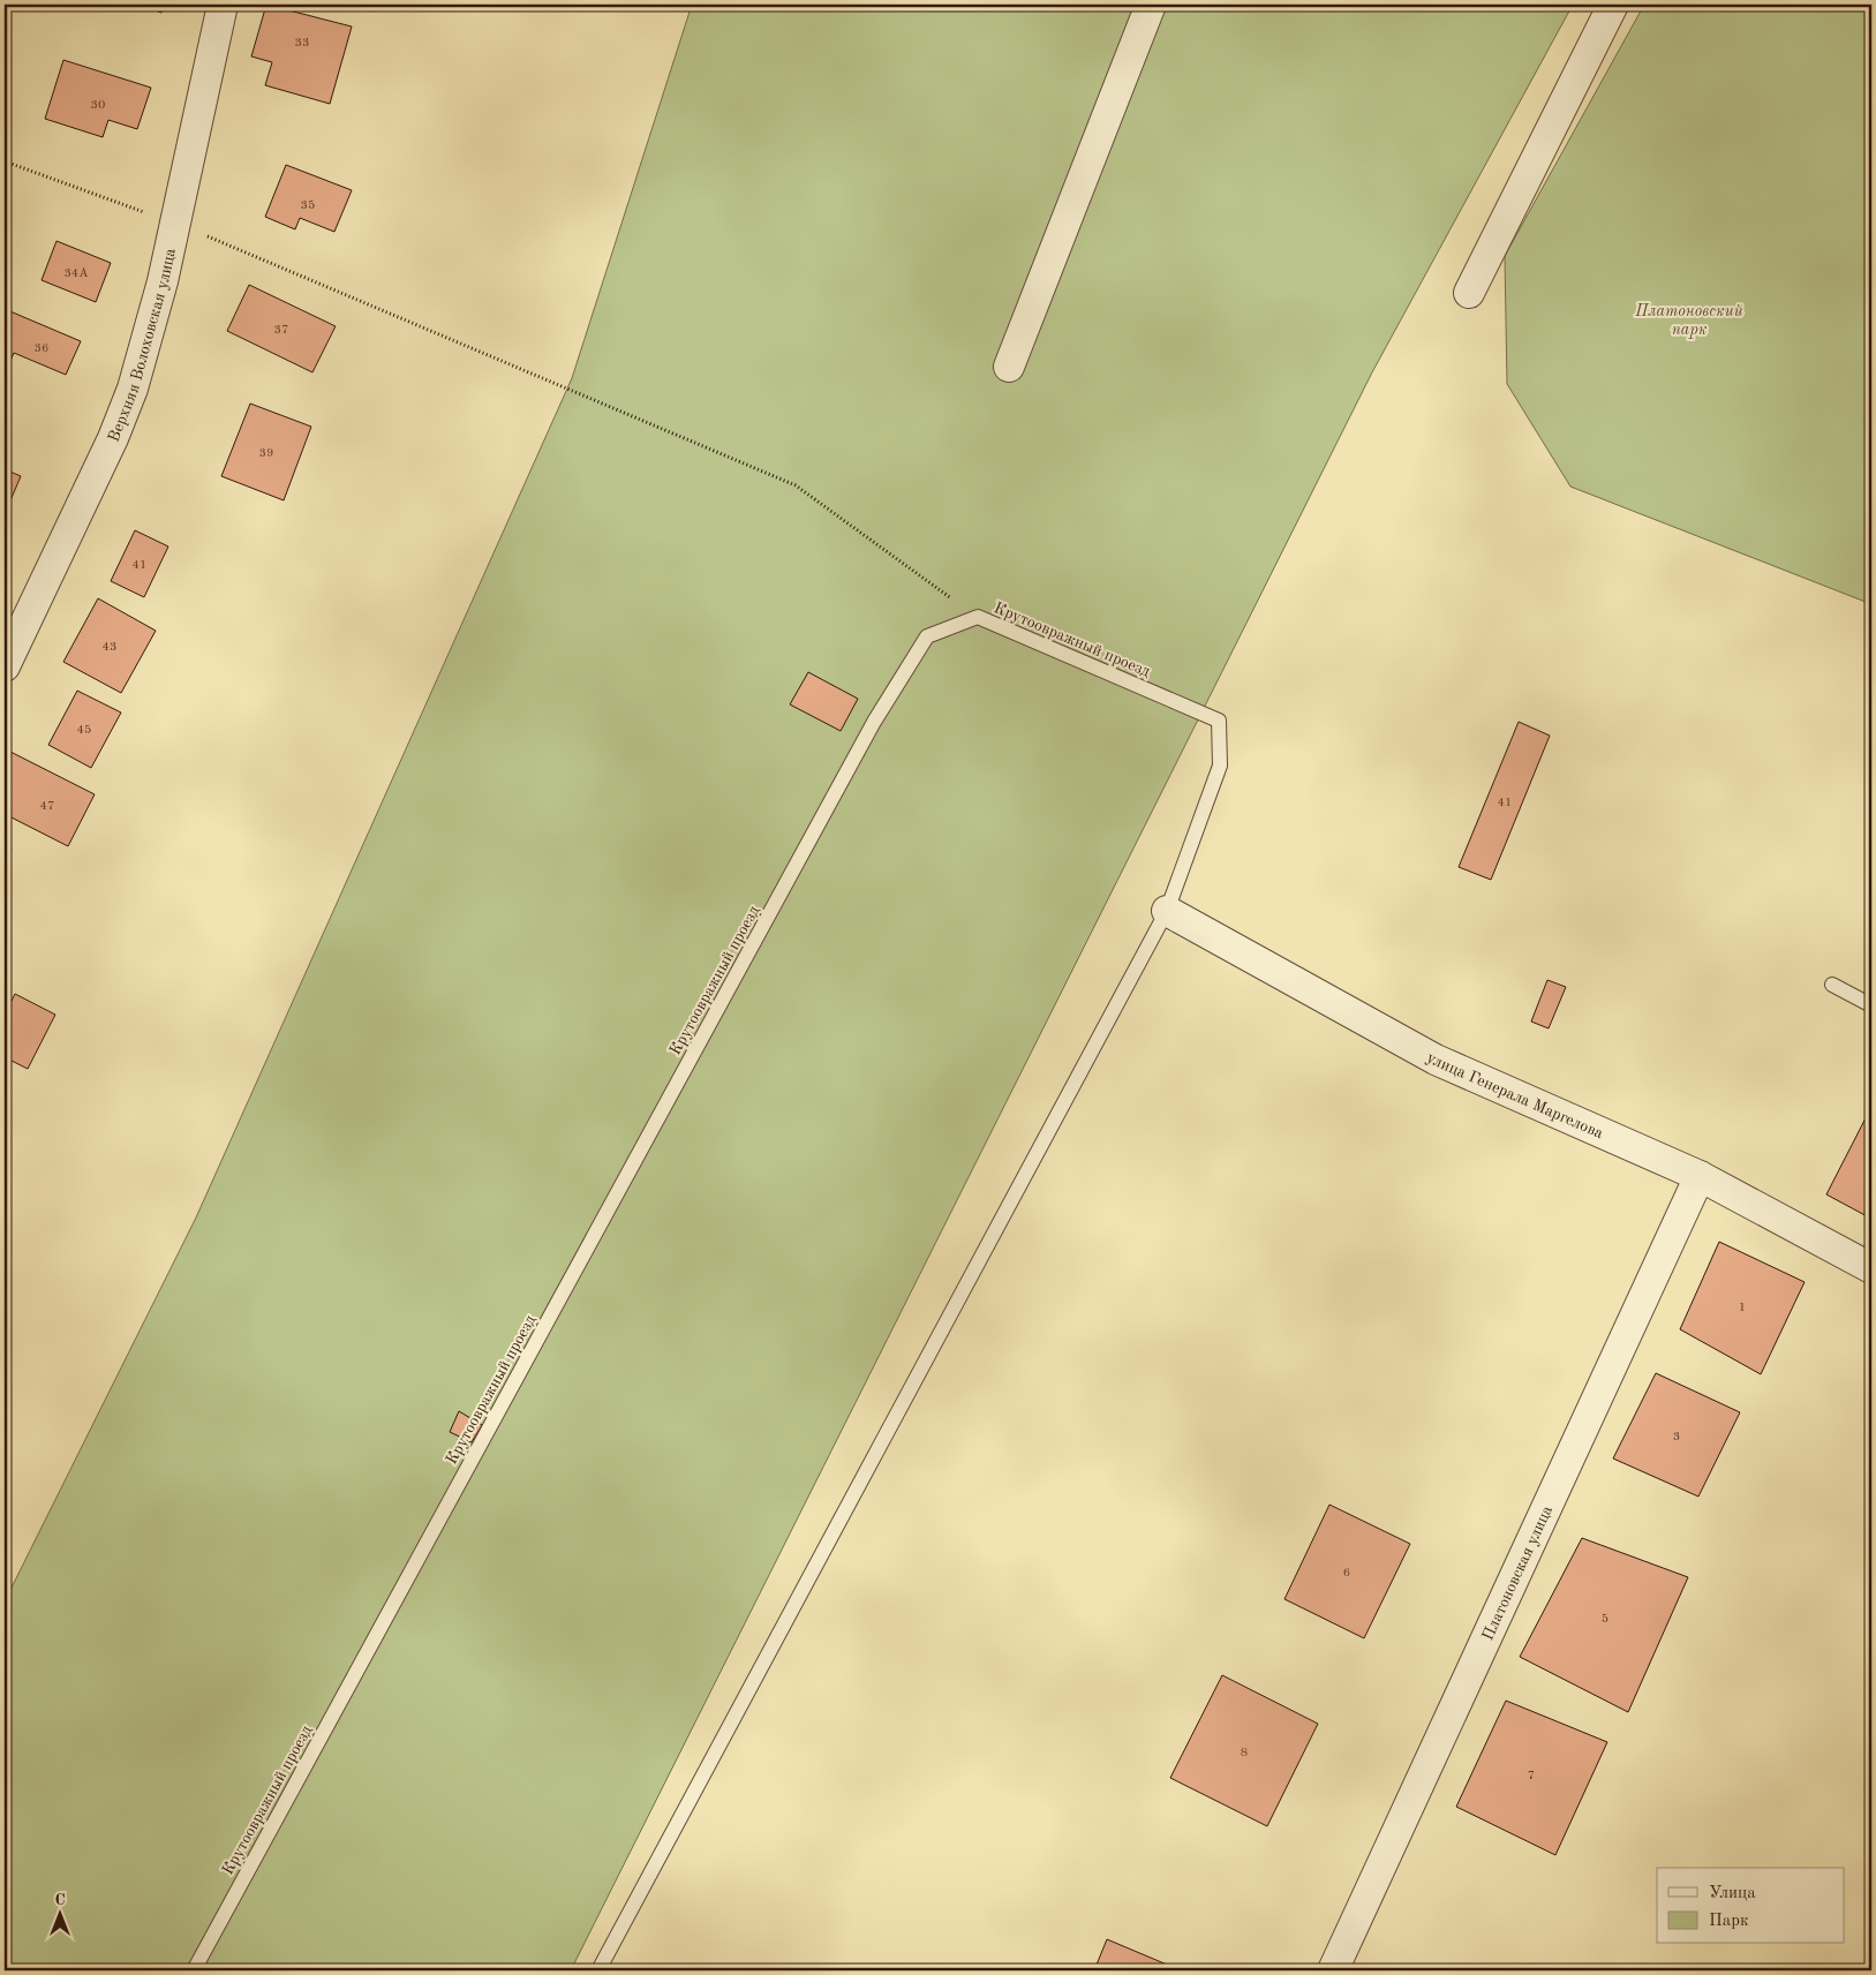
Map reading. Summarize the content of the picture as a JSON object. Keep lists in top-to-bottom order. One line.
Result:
{"streets":{"street":["Верхняя Волоховская улица","улица Генерала Маргелова","Платоновская улица"],"lane":["Крутоовражный проезд"]},"crossings":[["Крутоовражный проезд","улица Генерала Маргелова"],["улица Генерала Маргелова","Платоновская улица"]],"parks":["Платоновский парк"],"house_numbers":["33","30","35","34А","37","36","39","41","43","45","41","47","1","3","6","5","8","7"],"legend":["Улица","Парк"],"north":"top"}
